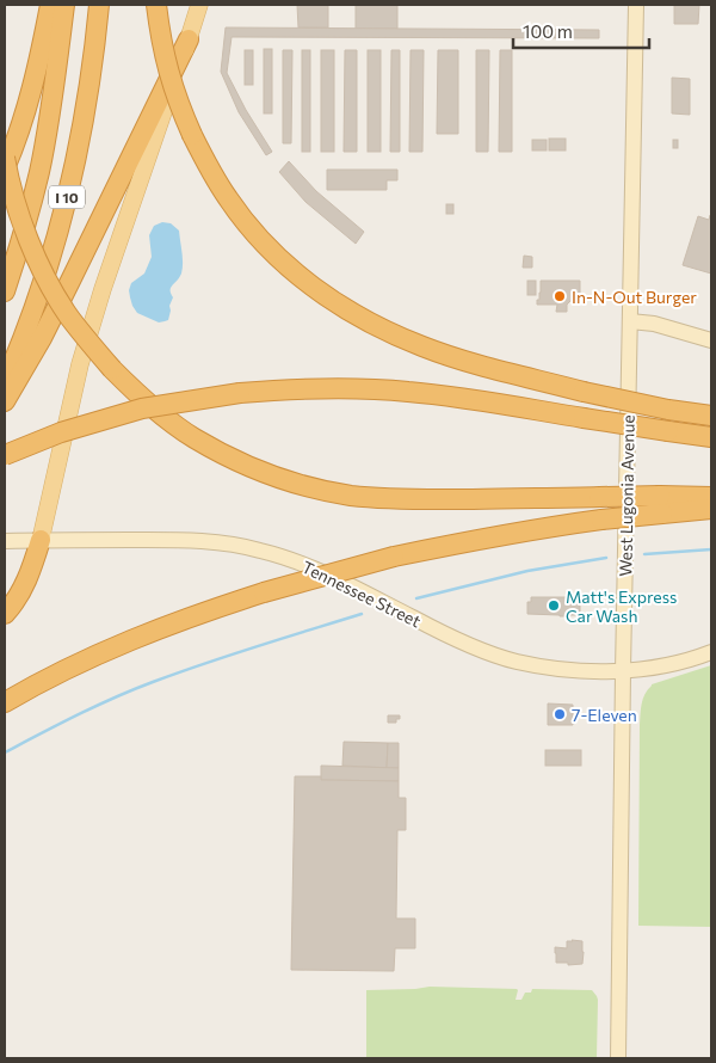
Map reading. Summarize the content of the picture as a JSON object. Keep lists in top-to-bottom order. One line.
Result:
{"streets":{"highway":["I 10"],"main road":["West Lugonia Avenue","Tennessee Street"]},"crossings":[["West Lugonia Avenue","Tennessee Street"]],"places":["In-N-Out Burger","Matt's Express Car Wash","7-Eleven"],"scale_bar":"100 m"}
